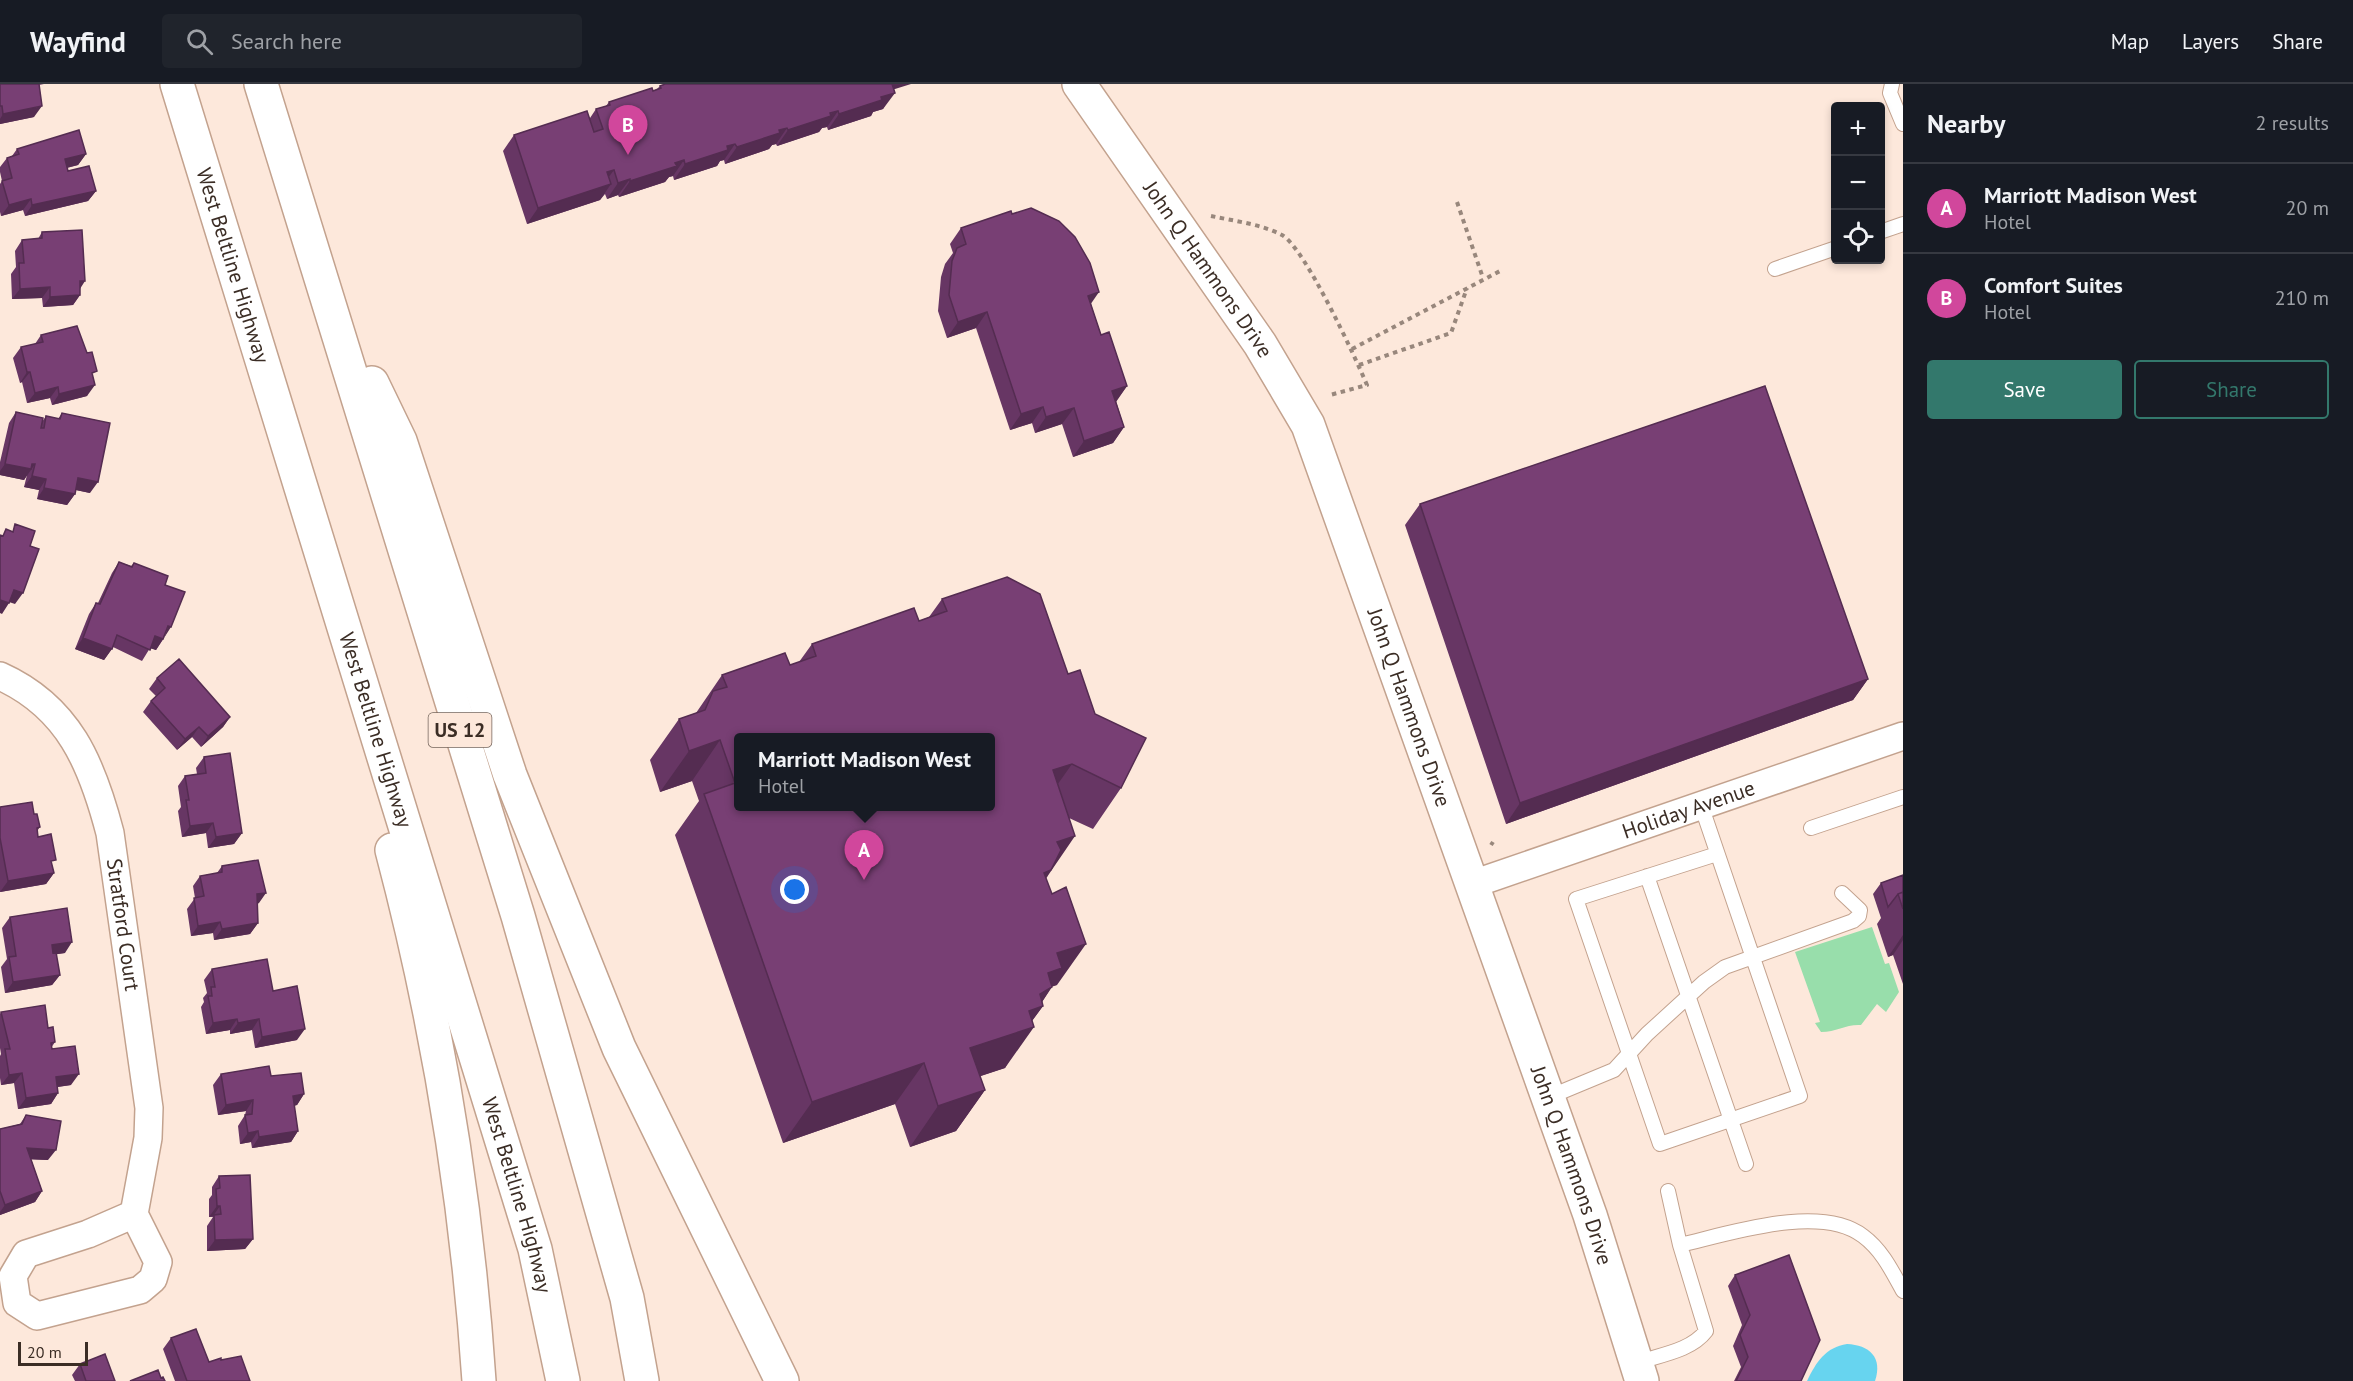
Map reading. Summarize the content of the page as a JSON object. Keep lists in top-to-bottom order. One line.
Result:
{"streets":{"main road":["West Beltline Highway","John Q Hammons Drive","US 12"],"street":["Holiday Avenue","Stratford Court"]},"crossings":[["John Q Hammons Drive","Holiday Avenue"]],"scale_bar":"20 m","page":{"header":"Wayfind","search":"Search here","nav":["Map","Layers","Share"],"heading":["Nearby","2 results"],"map_buttons":["+","−"],"pins":["B","A"],"list":[{"mark":"A","name":"Marriott Madison West","note":"Hotel","value":"20 m"},{"mark":"B","name":"Comfort Suites","note":"Hotel","value":"210 m"}],"buttons":["Save","Share"],"popup":["Marriott Madison West","Hotel"],"scale":"20 m"}}
